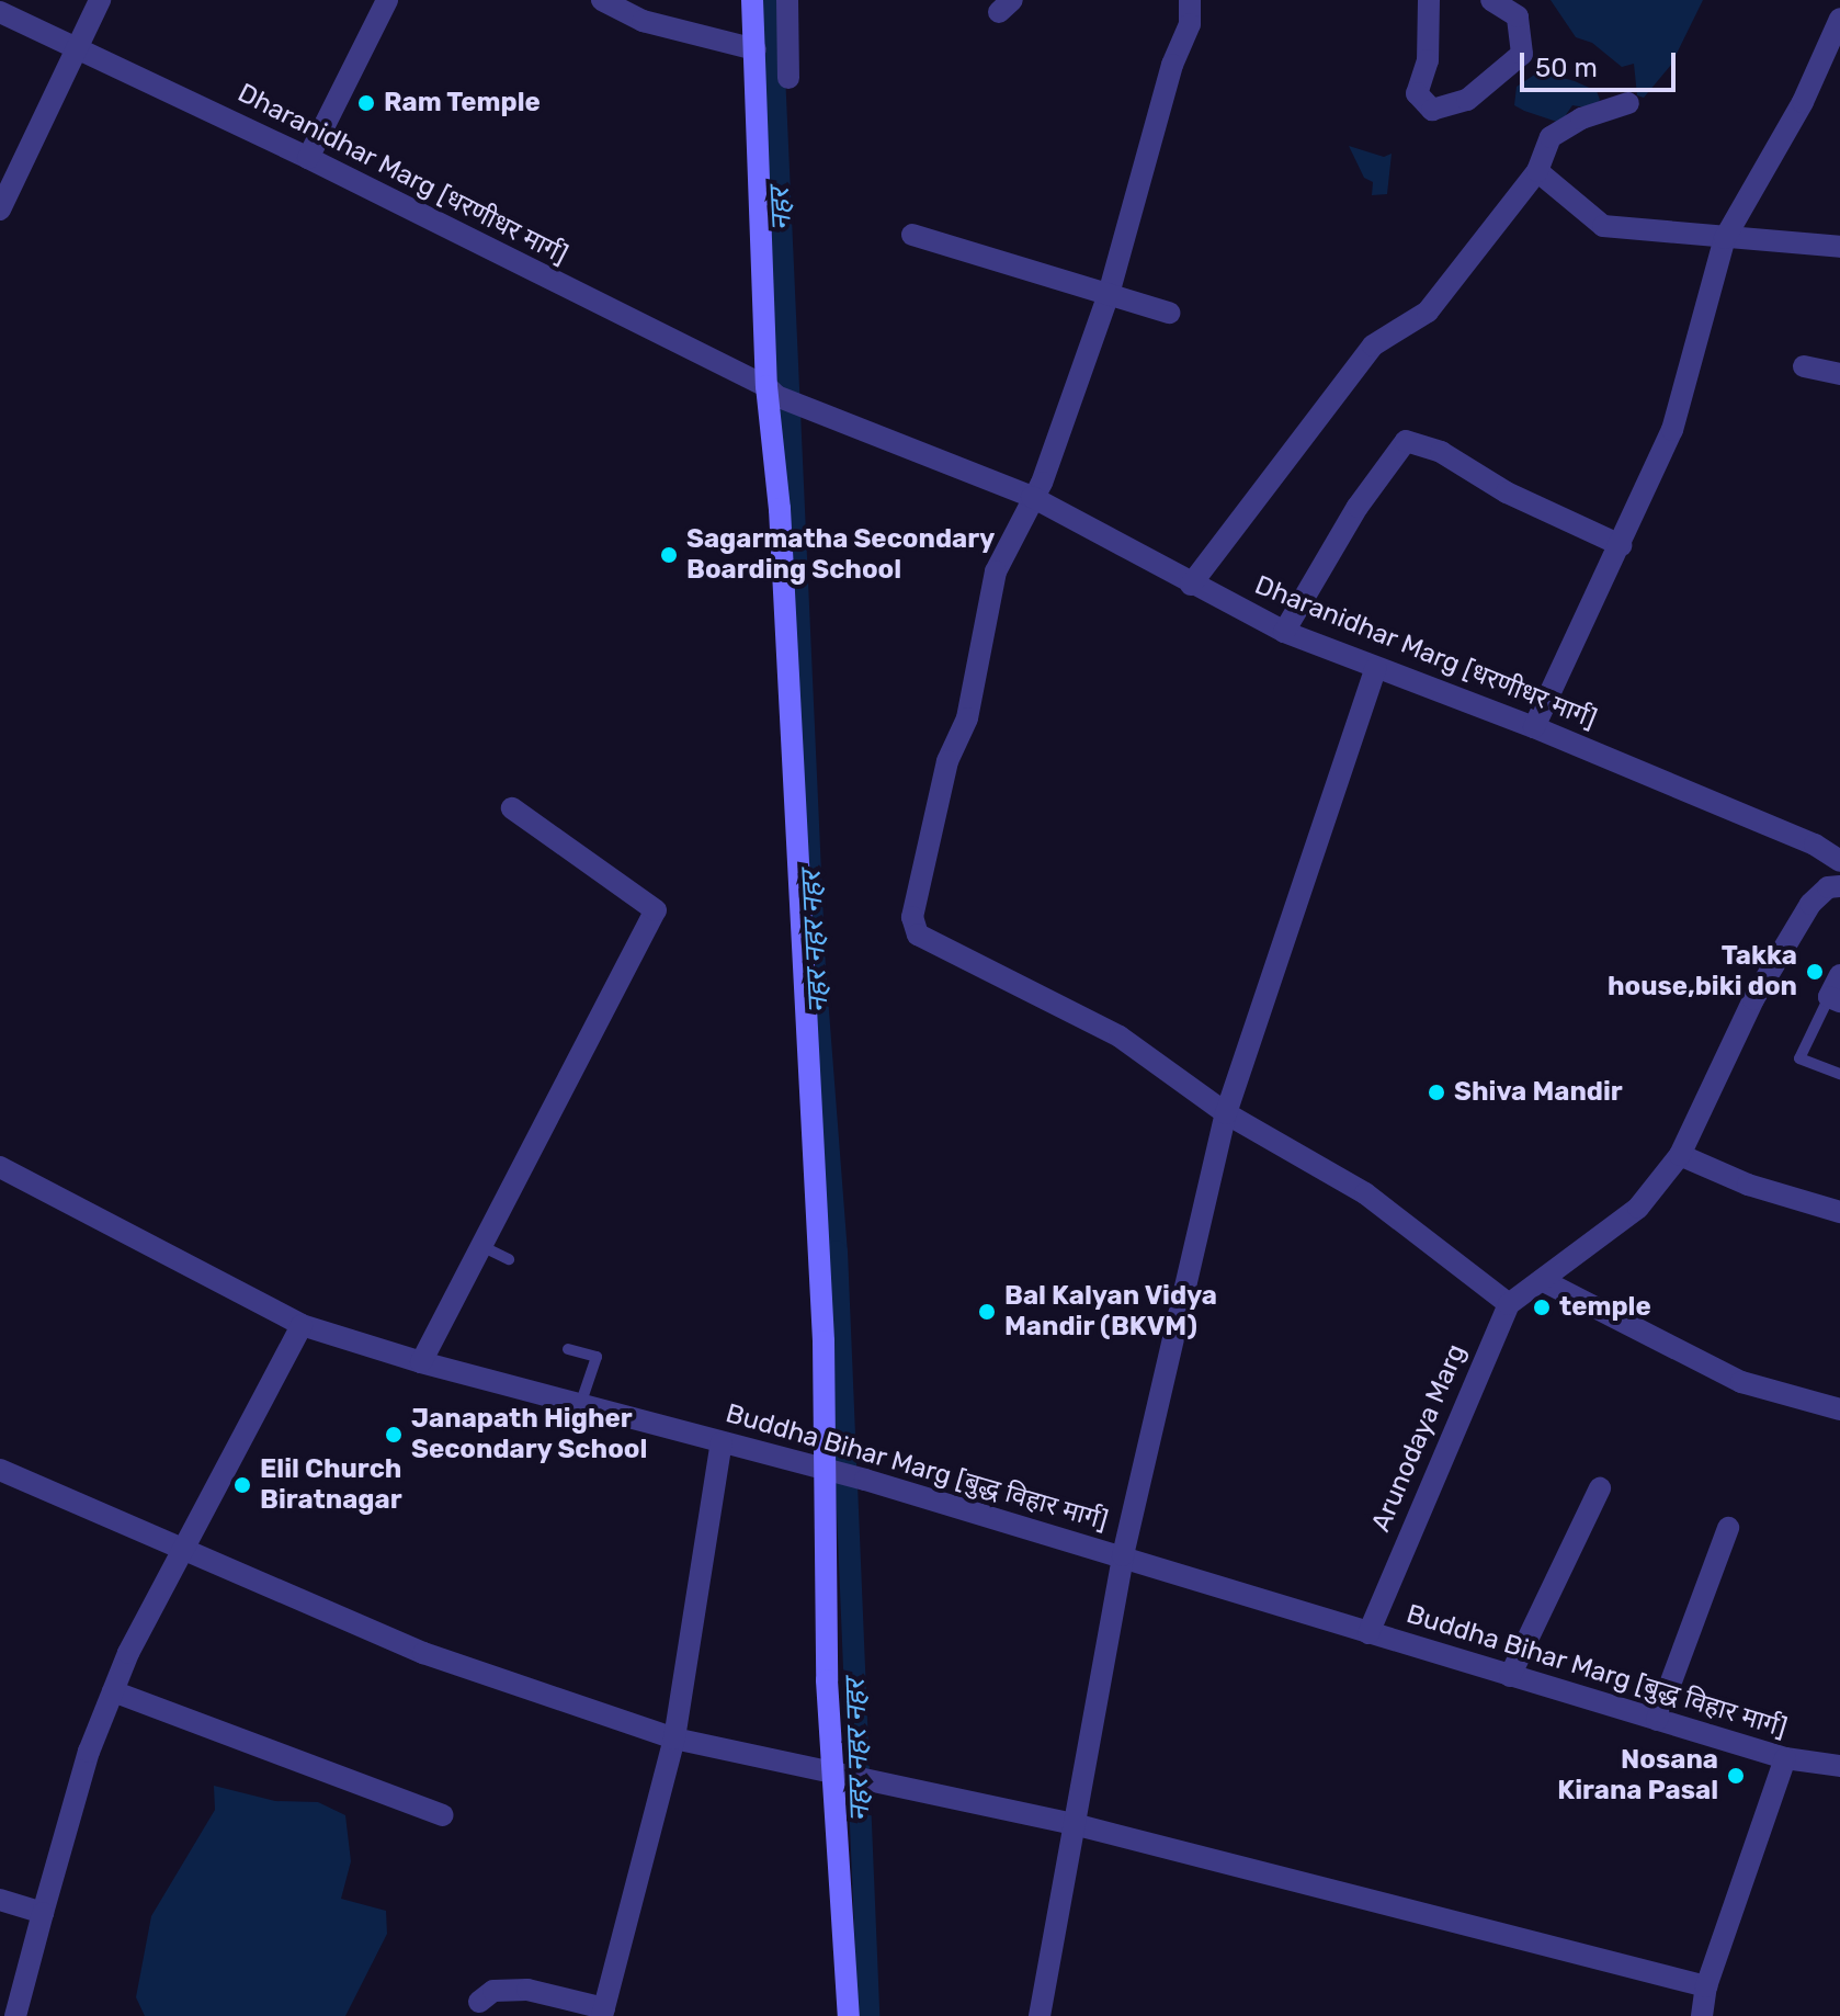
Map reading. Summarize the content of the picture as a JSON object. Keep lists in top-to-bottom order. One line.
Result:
{"streets":{"street":["Dharanidhar Marg [धरणीधर मार्ग]","Arunodaya Marg","Buddha Bihar Marg [बुद्ध विहार मार्ग]"]},"crossings":[["Arunodaya Marg","Buddha Bihar Marg [बुद्ध विहार मार्ग]"]],"water":["नहर","नहर नहर नहर"],"places":["Ram Temple","Sagarmatha Secondary Boarding School","Takka house,biki don","Shiva Mandir","temple","Bal Kalyan Vidya Mandir (BKVM)","Janapath Higher Secondary School","Elil Church Biratnagar","Nosana Kirana Pasal"],"scale_bar":"50 m"}
